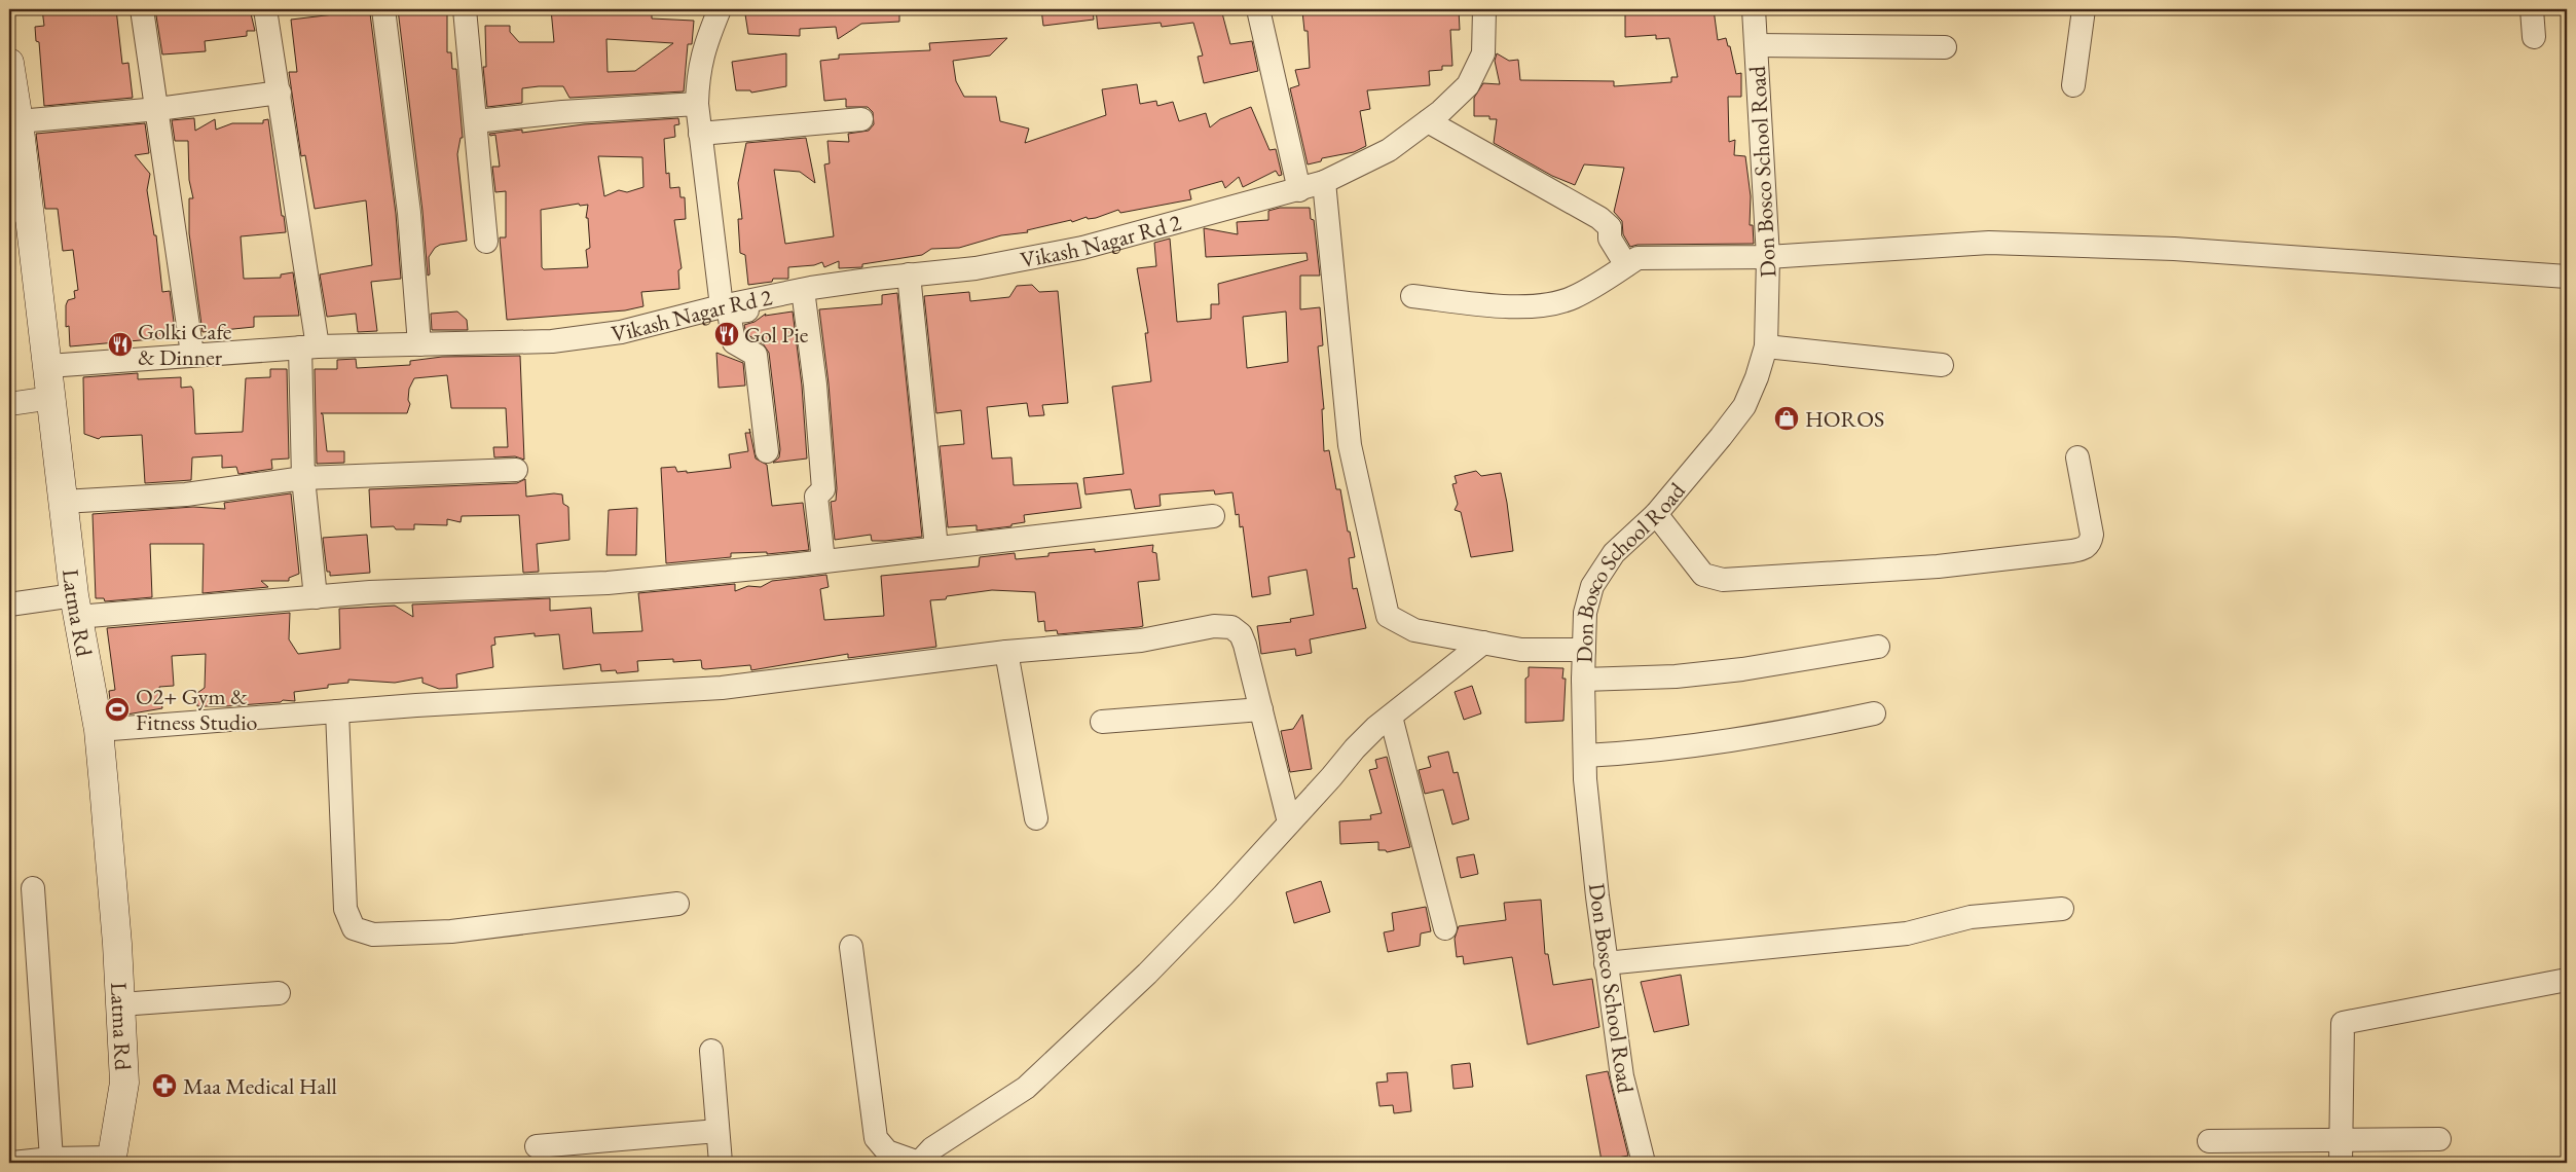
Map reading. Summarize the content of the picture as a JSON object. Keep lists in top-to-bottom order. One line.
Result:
{"streets":{"street":["Don Bosco School Road","Vikash Nagar Rd 2","Latma Rd"]},"crossings":[["Vikash Nagar Rd 2","Latma Rd"]],"places":{"restaurant":["Gol Pie","Golki Cafe & Dinner"],"shop":["HOROS"],"sports":["O2+ Gym & Fitness Studio"],"pharmacy":["Maa Medical Hall"]}}
